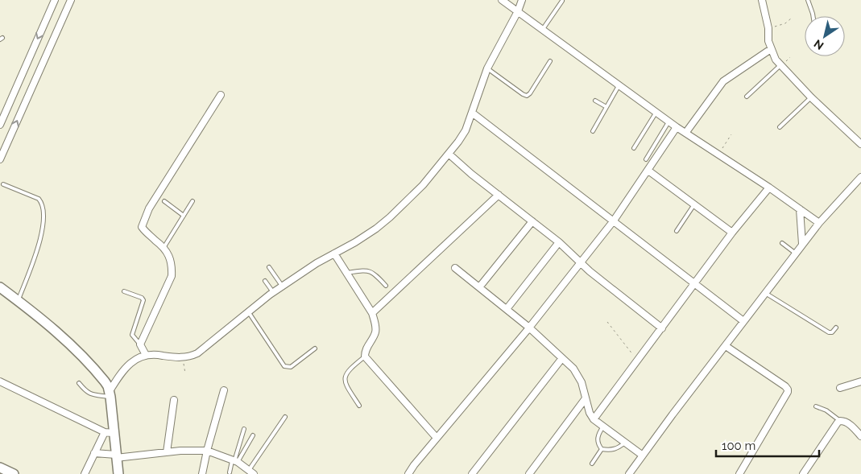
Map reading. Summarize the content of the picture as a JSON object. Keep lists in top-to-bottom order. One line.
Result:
{"scale_bar":"100 m","north":"bottom left"}
